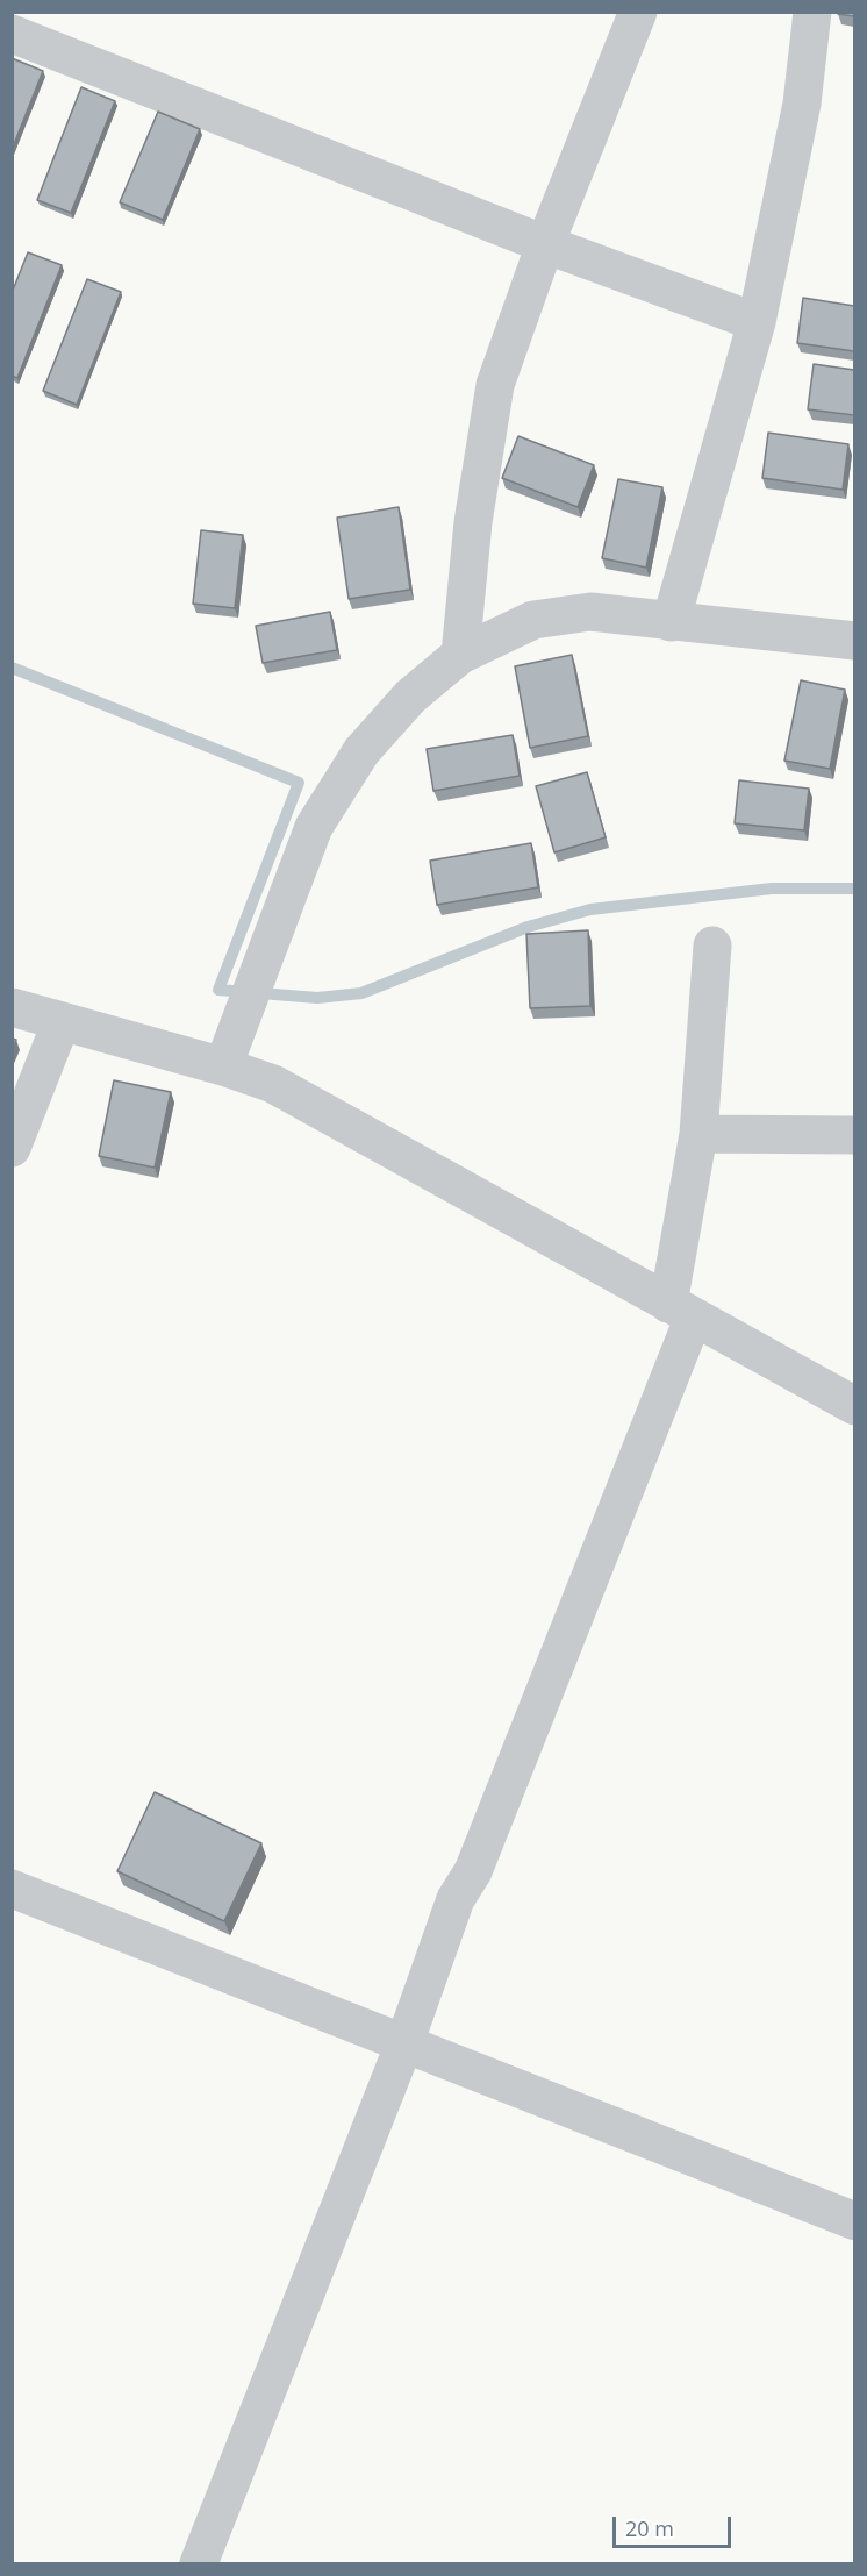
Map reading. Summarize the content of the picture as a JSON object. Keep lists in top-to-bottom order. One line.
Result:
{"scale_bar":"20 m"}
